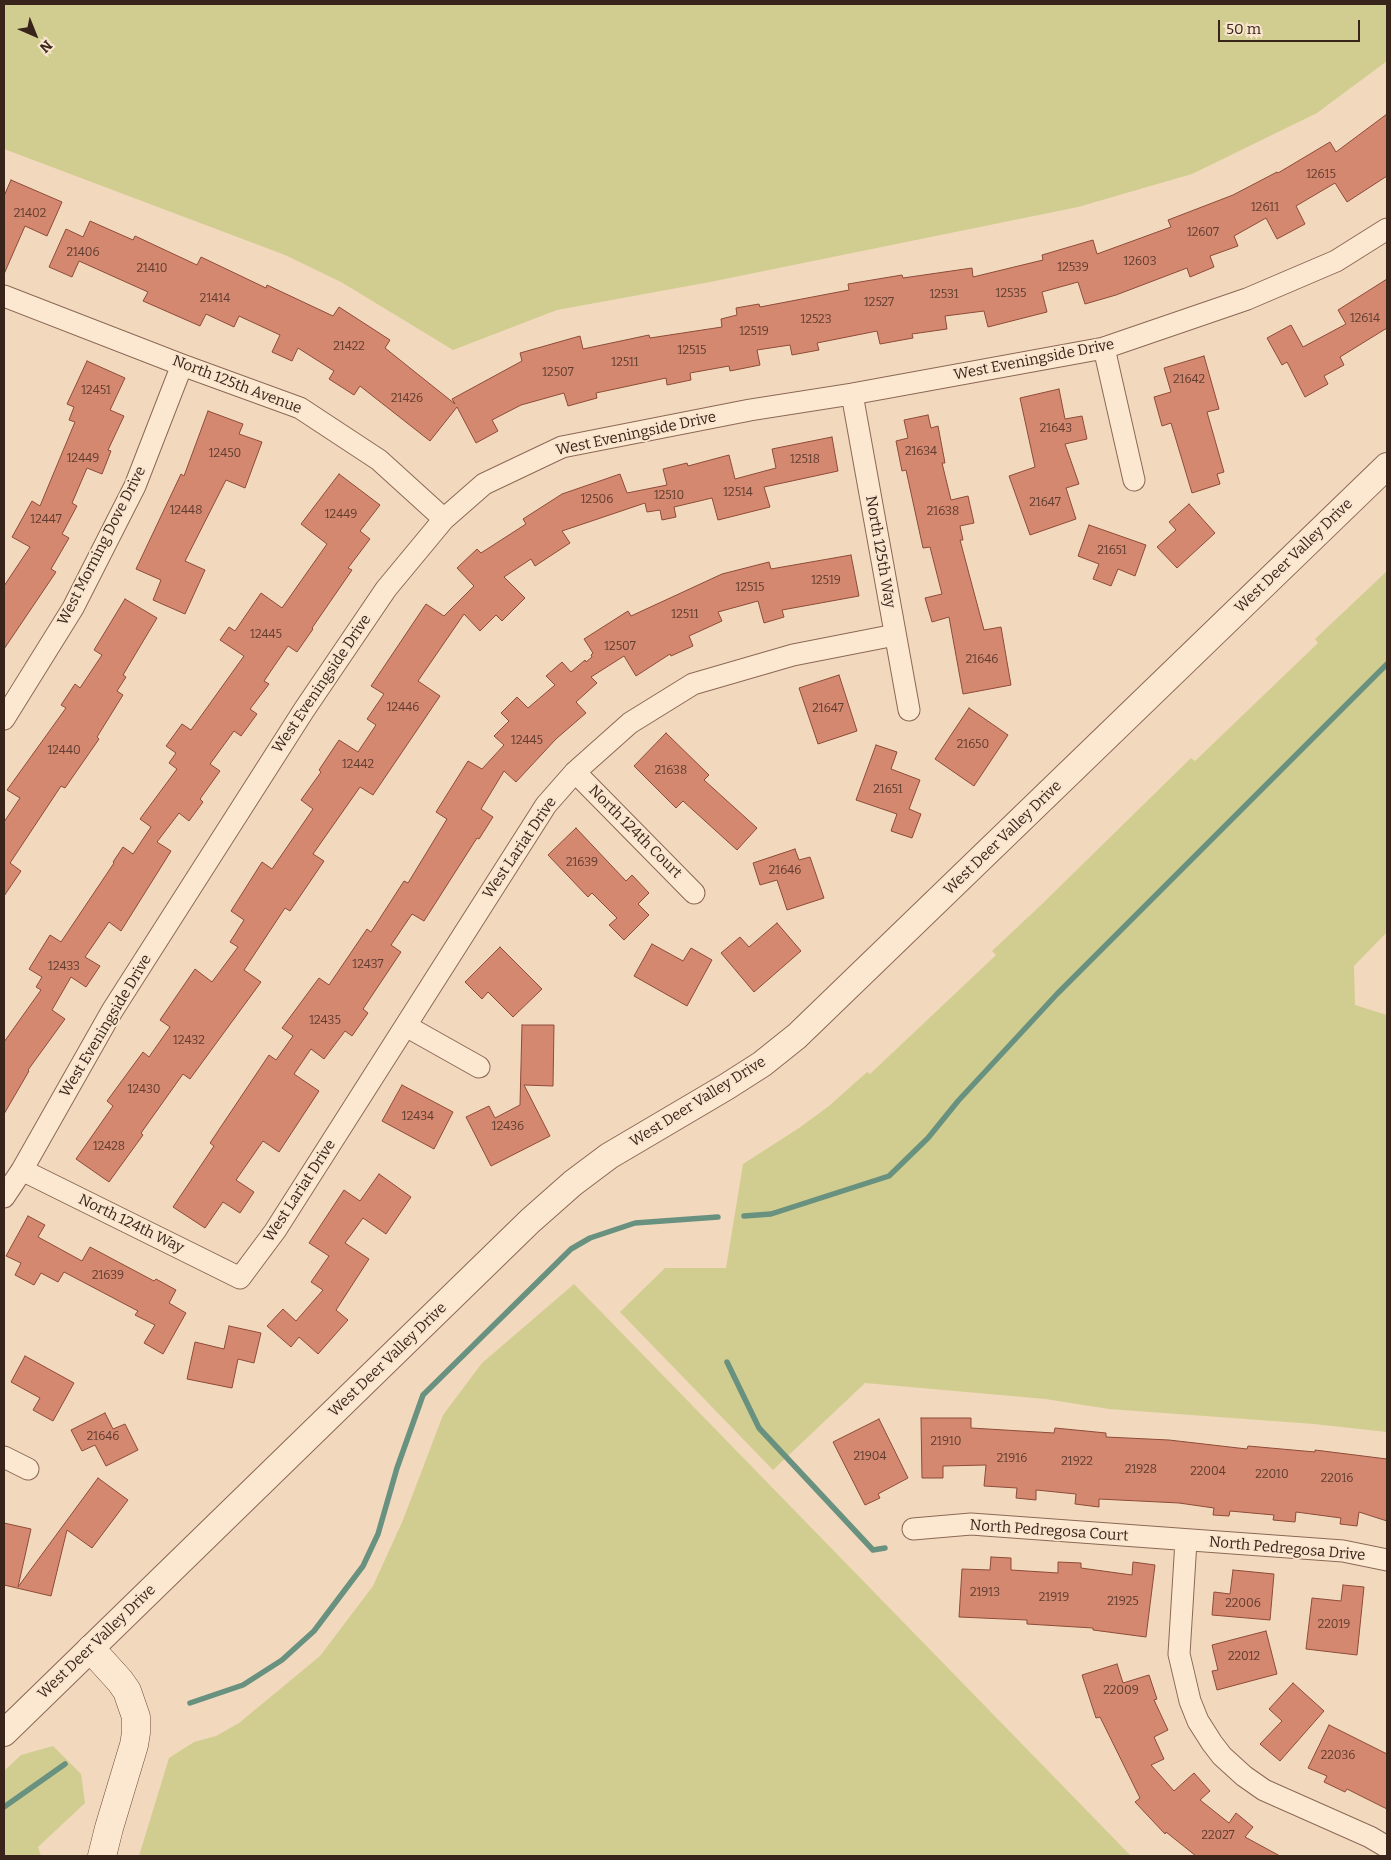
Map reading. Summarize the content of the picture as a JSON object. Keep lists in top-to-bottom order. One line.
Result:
{"streets":{"street":["West Eveningside Drive","North 125th Avenue","West Morning Dove Drive","North 125th Way","West Deer Valley Drive","North 124th Court","West Lariat Drive","North 124th Way","North Pedregosa Court","North Pedregosa Drive"]},"crossings":[["West Eveningside Drive","North 125th Avenue"],["West Eveningside Drive","North 125th Way"],["West Eveningside Drive","North 124th Way"],["North 125th Avenue","West Morning Dove Drive"],["North 125th Way","West Lariat Drive"],["North 124th Court","West Lariat Drive"],["West Lariat Drive","North 124th Way"],["North Pedregosa Court","North Pedregosa Drive"]],"house_numbers":["12615","12611","21402","12607","21406","12603","12539","21410","12535","12531","21414","12527","12614","12523","12519","21422","12515","12511","12507","21642","12451","21426","21643","21634","12450","12449","12518","12514","12510","12506","21647","12448","21638","12449","12447","21651","12519","12515","12511","12445","12507","21646","12446","21647","12445","21650","12440","12442","21638","21651","21639","21646","12437","12433","12435","12432","12430","12434","12436","12428","21639","21646","21910","21904","21916","21922","21928","22004","22010","22016","21913","21919","21925","22006","22019","22012","22009","22036","22027"],"scale_bar":"50 m","north":"bottom right"}
